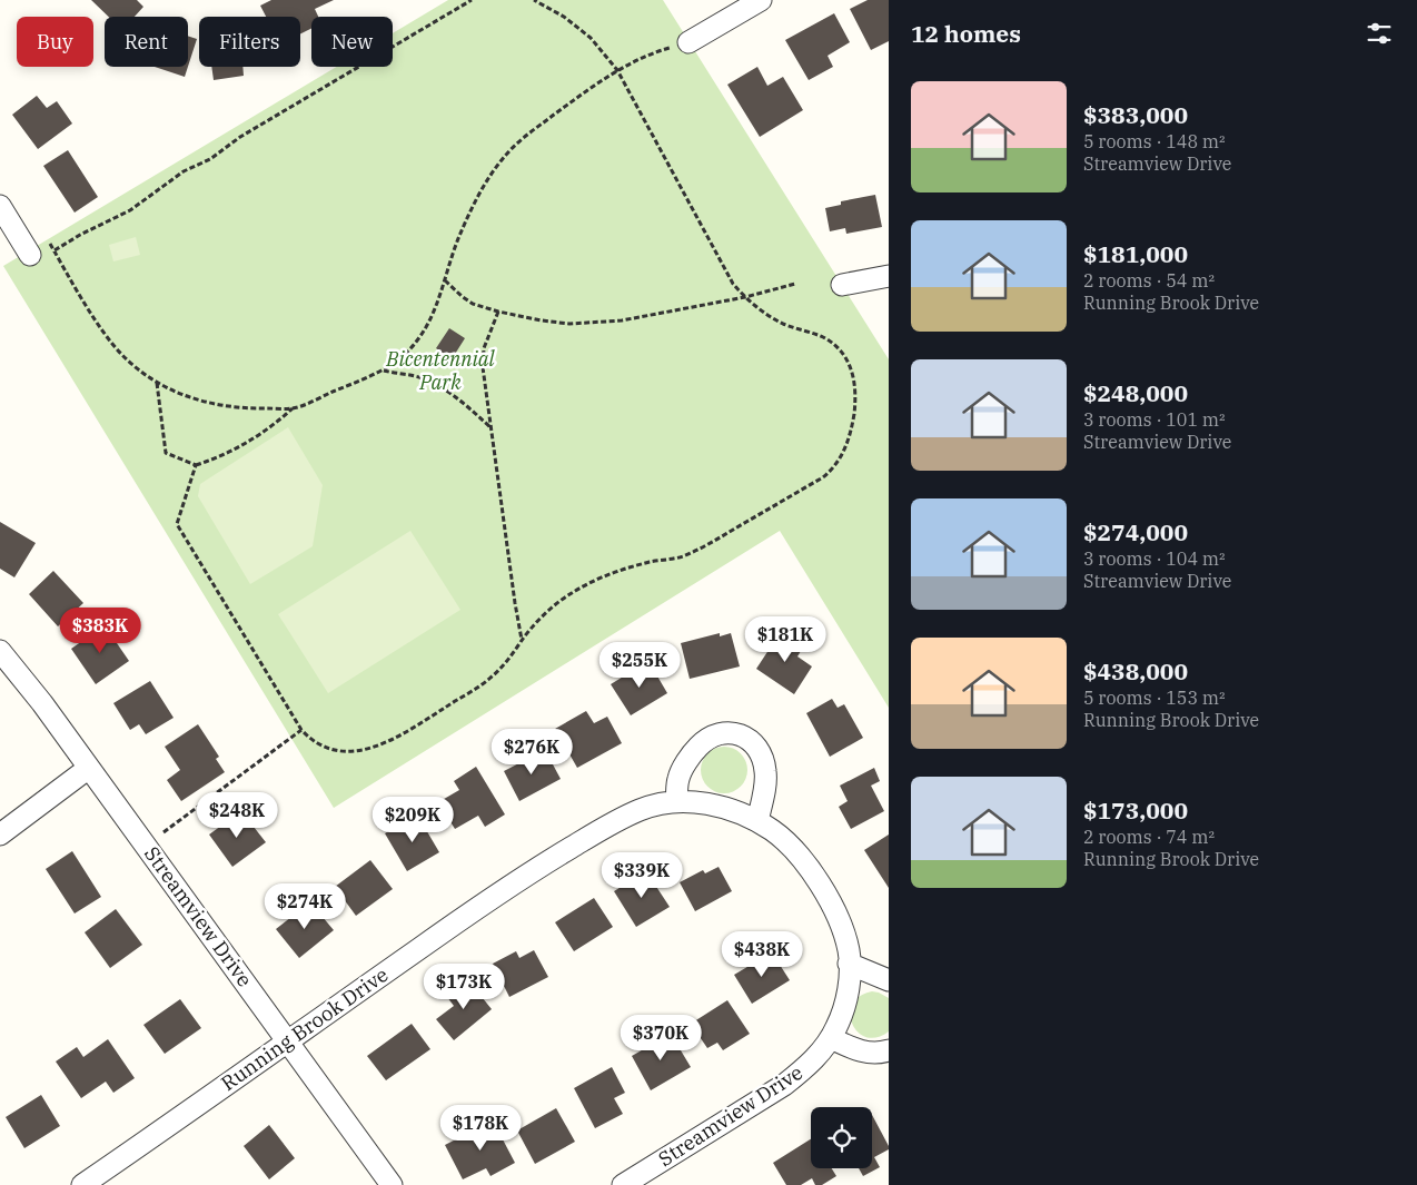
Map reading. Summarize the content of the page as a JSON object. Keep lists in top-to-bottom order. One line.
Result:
{"streets":{"street":["Streamview Drive","Running Brook Drive"]},"crossings":[["Streamview Drive","Running Brook Drive"]],"parks":["Bicentennial Park"],"page":{"heading":"12 homes","chip":["Buy","Rent","Filters","New"],"list":[{"name":"$383,000","note":"5 rooms · 148 m² · Streamview Drive"},{"name":"$181,000","note":"2 rooms · 54 m² · Running Brook Drive"},{"name":"$248,000","note":"3 rooms · 101 m² · Streamview Drive"},{"name":"$274,000","note":"3 rooms · 104 m² · Streamview Drive"},{"name":"$438,000","note":"5 rooms · 153 m² · Running Brook Drive"},{"name":"$173,000","note":"2 rooms · 74 m² · Running Brook Drive"}],"price":["$383K","$181K","$255K","$276K","$248K","$209K","$339K","$274K","$438K","$173K","$370K","$178K"]}}
